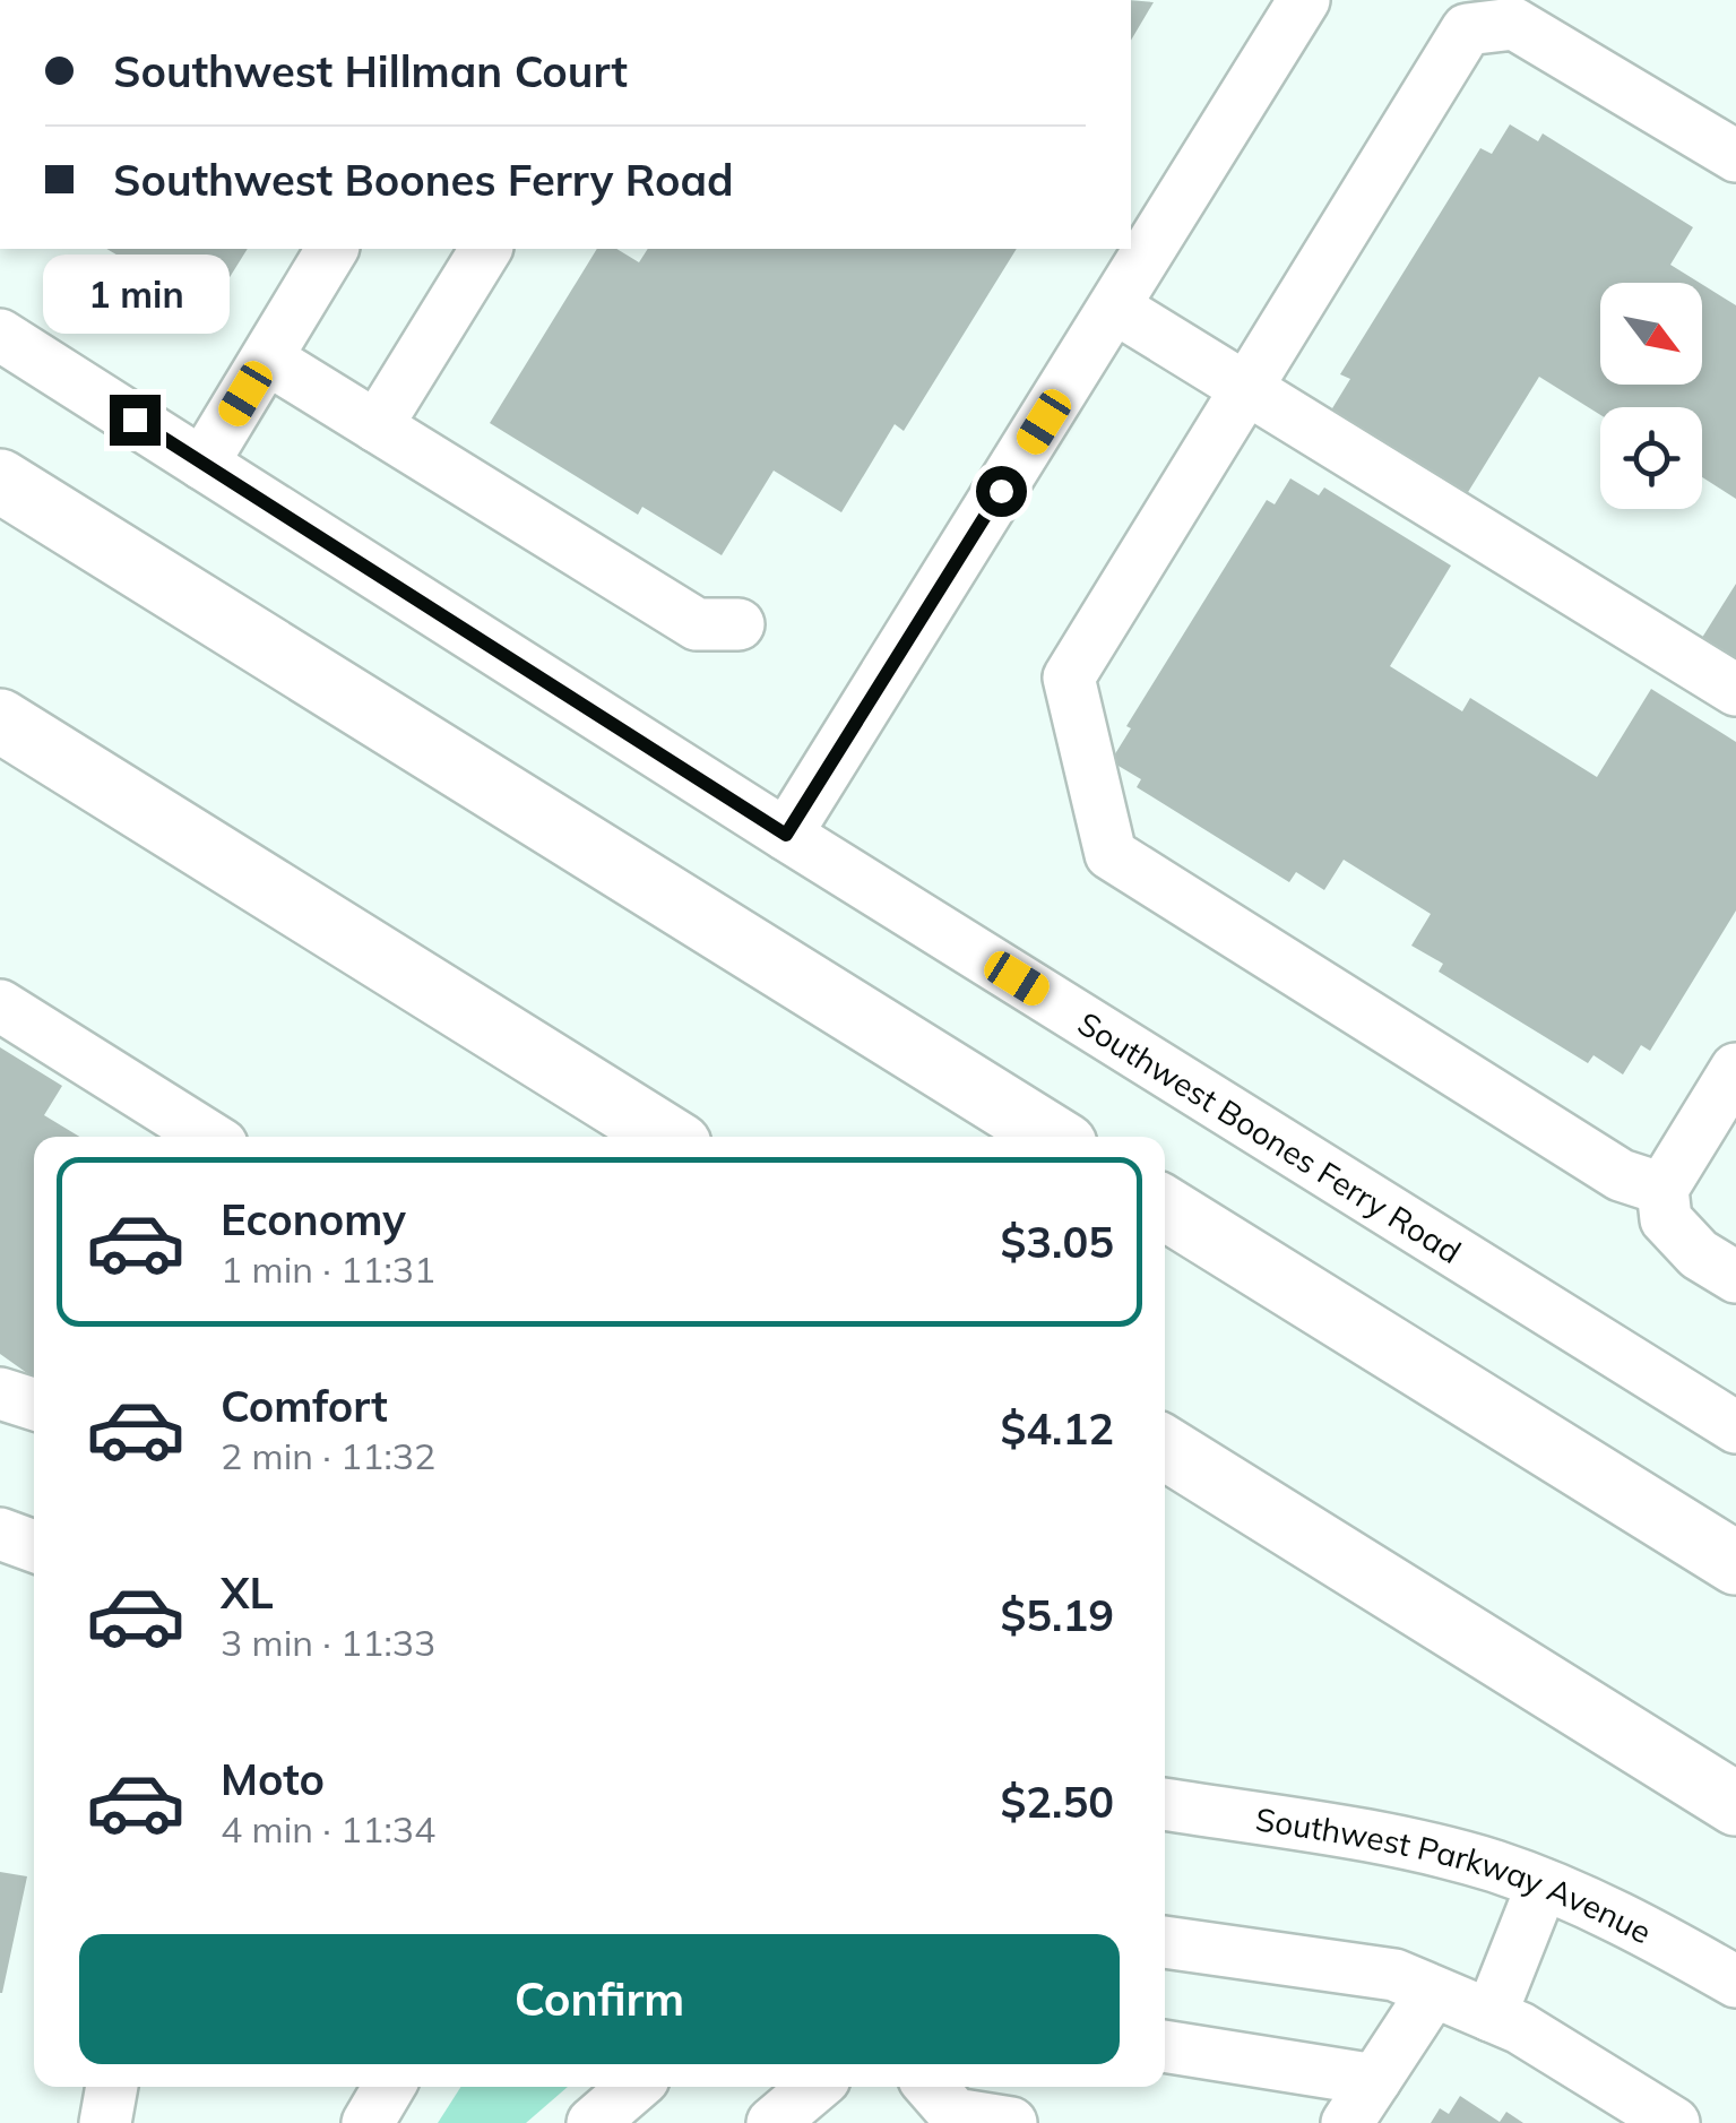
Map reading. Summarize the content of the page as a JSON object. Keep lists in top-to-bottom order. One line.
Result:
{"streets":{"street":["Southwest Boones Ferry Road","Southwest Parkway Avenue"]},"north":"bottom right","page":{"banner":["Southwest Hillman Court","Southwest Boones Ferry Road"],"bubble":"1 min","list":[{"name":"Economy","note":"1 min · 11:31","value":"$3.05"},{"name":"Comfort","note":"2 min · 11:32","value":"$4.12"},{"name":"XL","note":"3 min · 11:33","value":"$5.19"},{"name":"Moto","note":"4 min · 11:34","value":"$2.50"}],"buttons":"Confirm"}}
